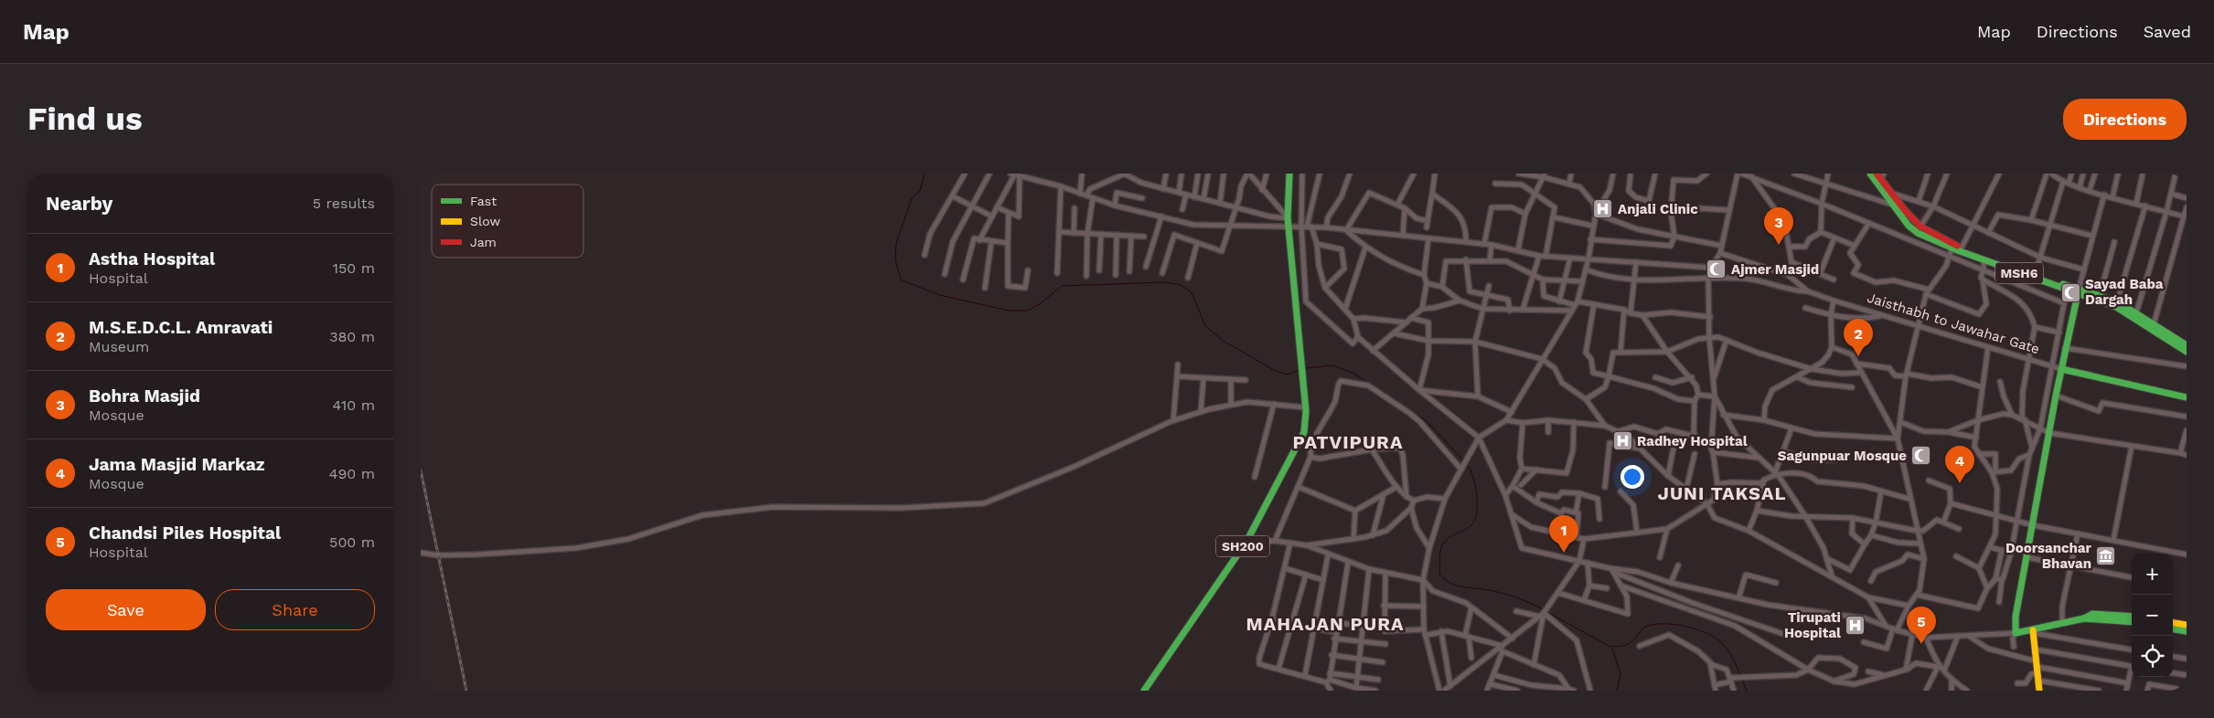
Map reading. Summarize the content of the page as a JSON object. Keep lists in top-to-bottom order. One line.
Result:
{"streets":{"main road":["MSH6","Jaisthabh to Jawahar Gate","SH200"]},"districts":["PATVIPURA","JUNI TAKSAL","MAHAJAN PURA"],"places":{"hospital":["Anjali Clinic","Radhey Hospital","Tirupati Hospital"],"mosque":["Ajmer Masjid","Sayad Baba Dargah","Sagunpuar Mosque"],"museum":["Doorsanchar Bhavan"]},"legend":["Fast","Slow","Jam"],"page":{"header":"Map","nav":["Map","Directions","Saved"],"buttons":["Directions",["Save","Share"]],"title":"Find us","heading":["Nearby","5 results"],"pins":["3","2","4","1","5"],"list":[{"mark":"1","name":"Astha Hospital","note":"Hospital","value":"150 m"},{"mark":"2","name":"M.S.E.D.C.L. Amravati","note":"Museum","value":"380 m"},{"mark":"3","name":"Bohra Masjid","note":"Mosque","value":"410 m"},{"mark":"4","name":"Jama Masjid Markaz","note":"Mosque","value":"490 m"},{"mark":"5","name":"Chandsi Piles Hospital","note":"Hospital","value":"500 m"}],"map_buttons":["+","−"]}}
